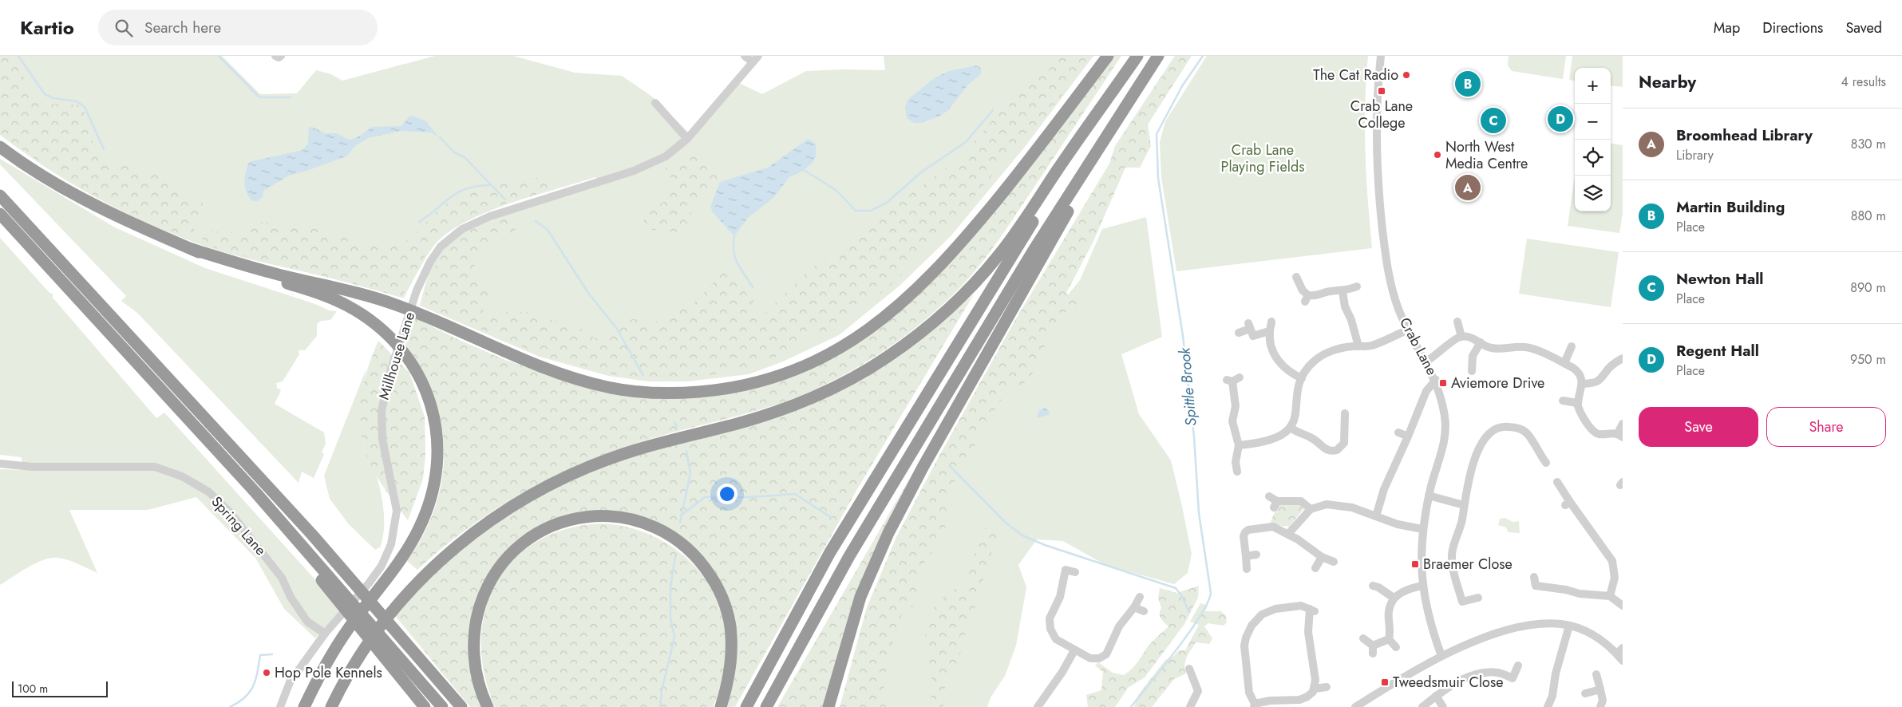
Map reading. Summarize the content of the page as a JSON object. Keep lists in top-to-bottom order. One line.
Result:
{"streets":{"street":["Crab Lane","Millhouse Lane","Spring Lane"]},"crossings":[["Millhouse Lane","Spring Lane"]],"water":["Spittle Brook"],"parks":["Crab Lane Playing Fields"],"places":{"other":["The Cat Radio","North West Media Centre","Hop Pole Kennels"],"transit":["Crab Lane College","Aviemore Drive","Braemer Close","Tweedsmuir Close"]},"scale_bar":"100 m","page":{"header":"Kartio","search":"Search here","nav":["Map","Directions","Saved"],"heading":["Nearby","4 results"],"map_buttons":["+","−"],"pins":["B","D","C","A"],"list":[{"mark":"A","name":"Broomhead Library","note":"Library","value":"830 m"},{"mark":"B","name":"Martin Building","note":"Place","value":"880 m"},{"mark":"C","name":"Newton Hall","note":"Place","value":"890 m"},{"mark":"D","name":"Regent Hall","note":"Place","value":"950 m"}],"buttons":["Save","Share"],"scale":"100 m"}}
